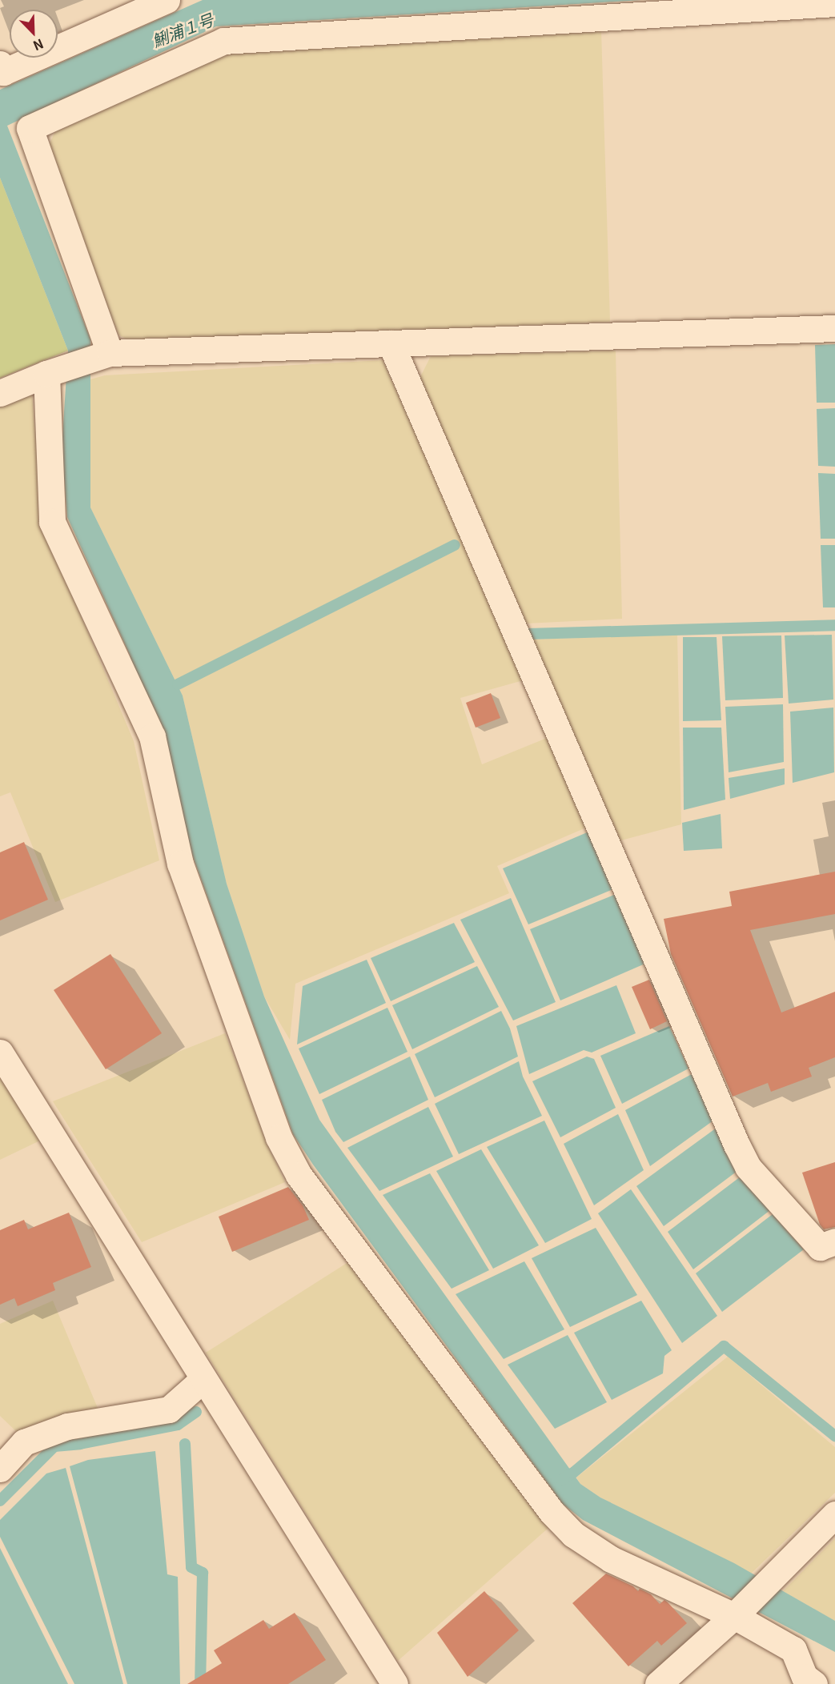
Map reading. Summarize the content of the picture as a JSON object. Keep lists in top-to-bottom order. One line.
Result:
{"water":["鯏浦１号"],"north":"bottom right"}
